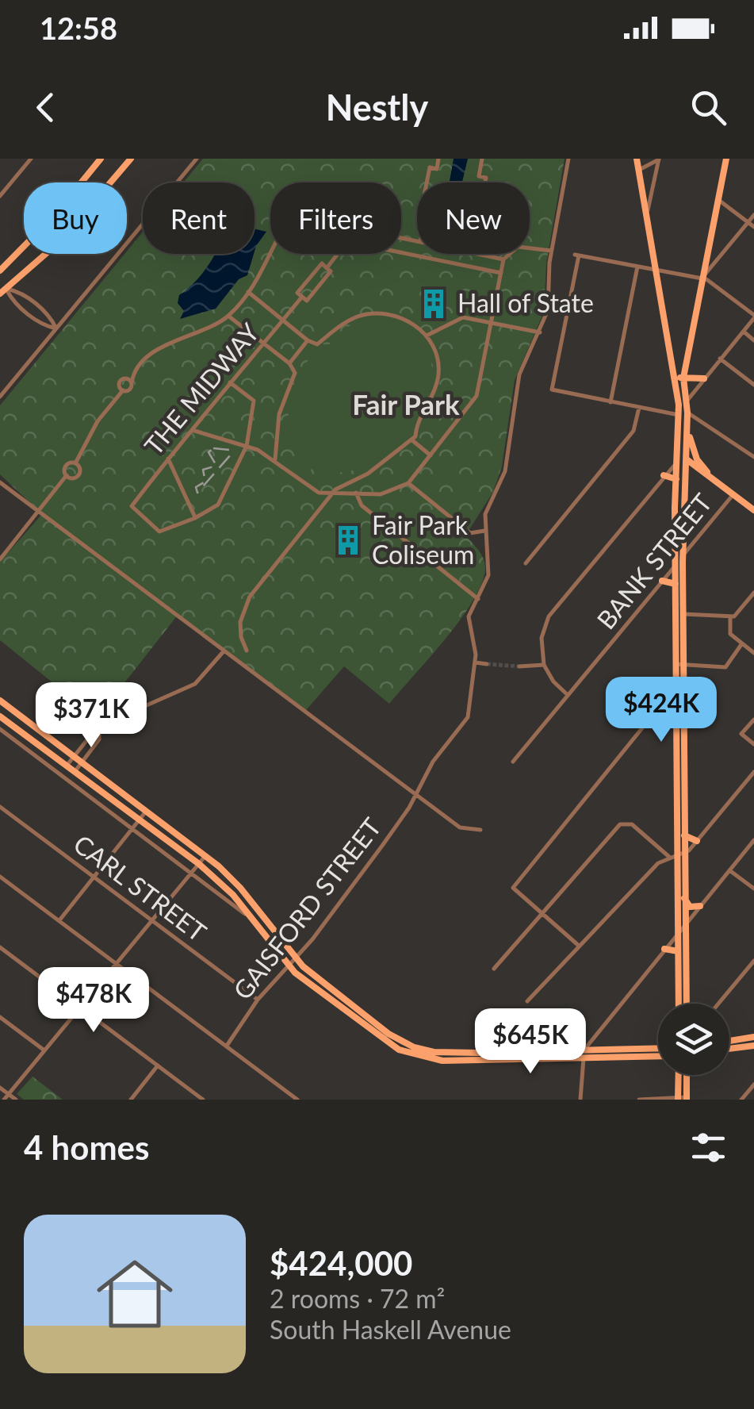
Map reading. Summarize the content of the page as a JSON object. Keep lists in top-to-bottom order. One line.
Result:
{"streets":{"street":["THE MIDWAY","BANK STREET","CARL STREET","GAISFORD STREET"]},"crossings":[["CARL STREET","GAISFORD STREET"]],"districts":["Fair Park"],"places":{"building":["Hall of State","Fair Park Coliseum"]},"page":{"status":"12:58","header":"Nestly","chip":["Buy","Rent","Filters","New"],"price":["$424K","$371K","$478K","$645K"],"heading":"4 homes","list":[{"name":"$424,000","note":"2 rooms · 72 m² · South Haskell Avenue"}]}}
